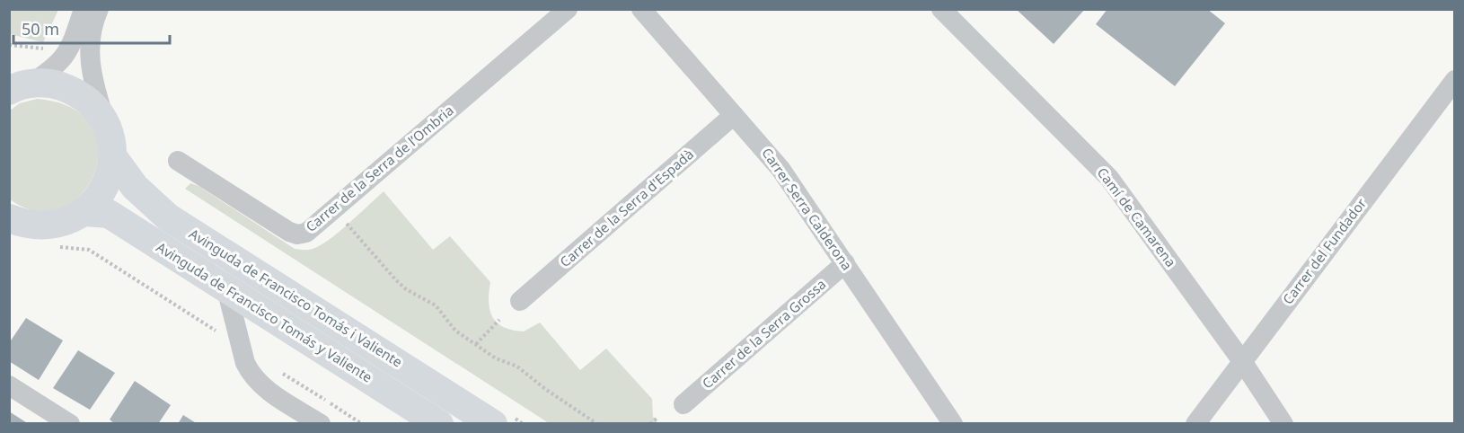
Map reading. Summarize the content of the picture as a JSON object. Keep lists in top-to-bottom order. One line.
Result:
{"streets":{"main road":["Avinguda de Francisco Tomás i Valiente","Avinguda de Francisco Tomás y Valiente"],"street":["Carrer de la Serra de l’Ombria","Carrer de la Serra d'Espadà","Carrer Serra Calderona","Camí de Camarena","Carrer del Fundador","Carrer de la Serra Grossa"]},"crossings":[["Carrer de la Serra d'Espadà","Carrer Serra Calderona"],["Carrer Serra Calderona","Carrer de la Serra Grossa"],["Camí de Camarena","Carrer del Fundador"]],"scale_bar":"50 m"}
